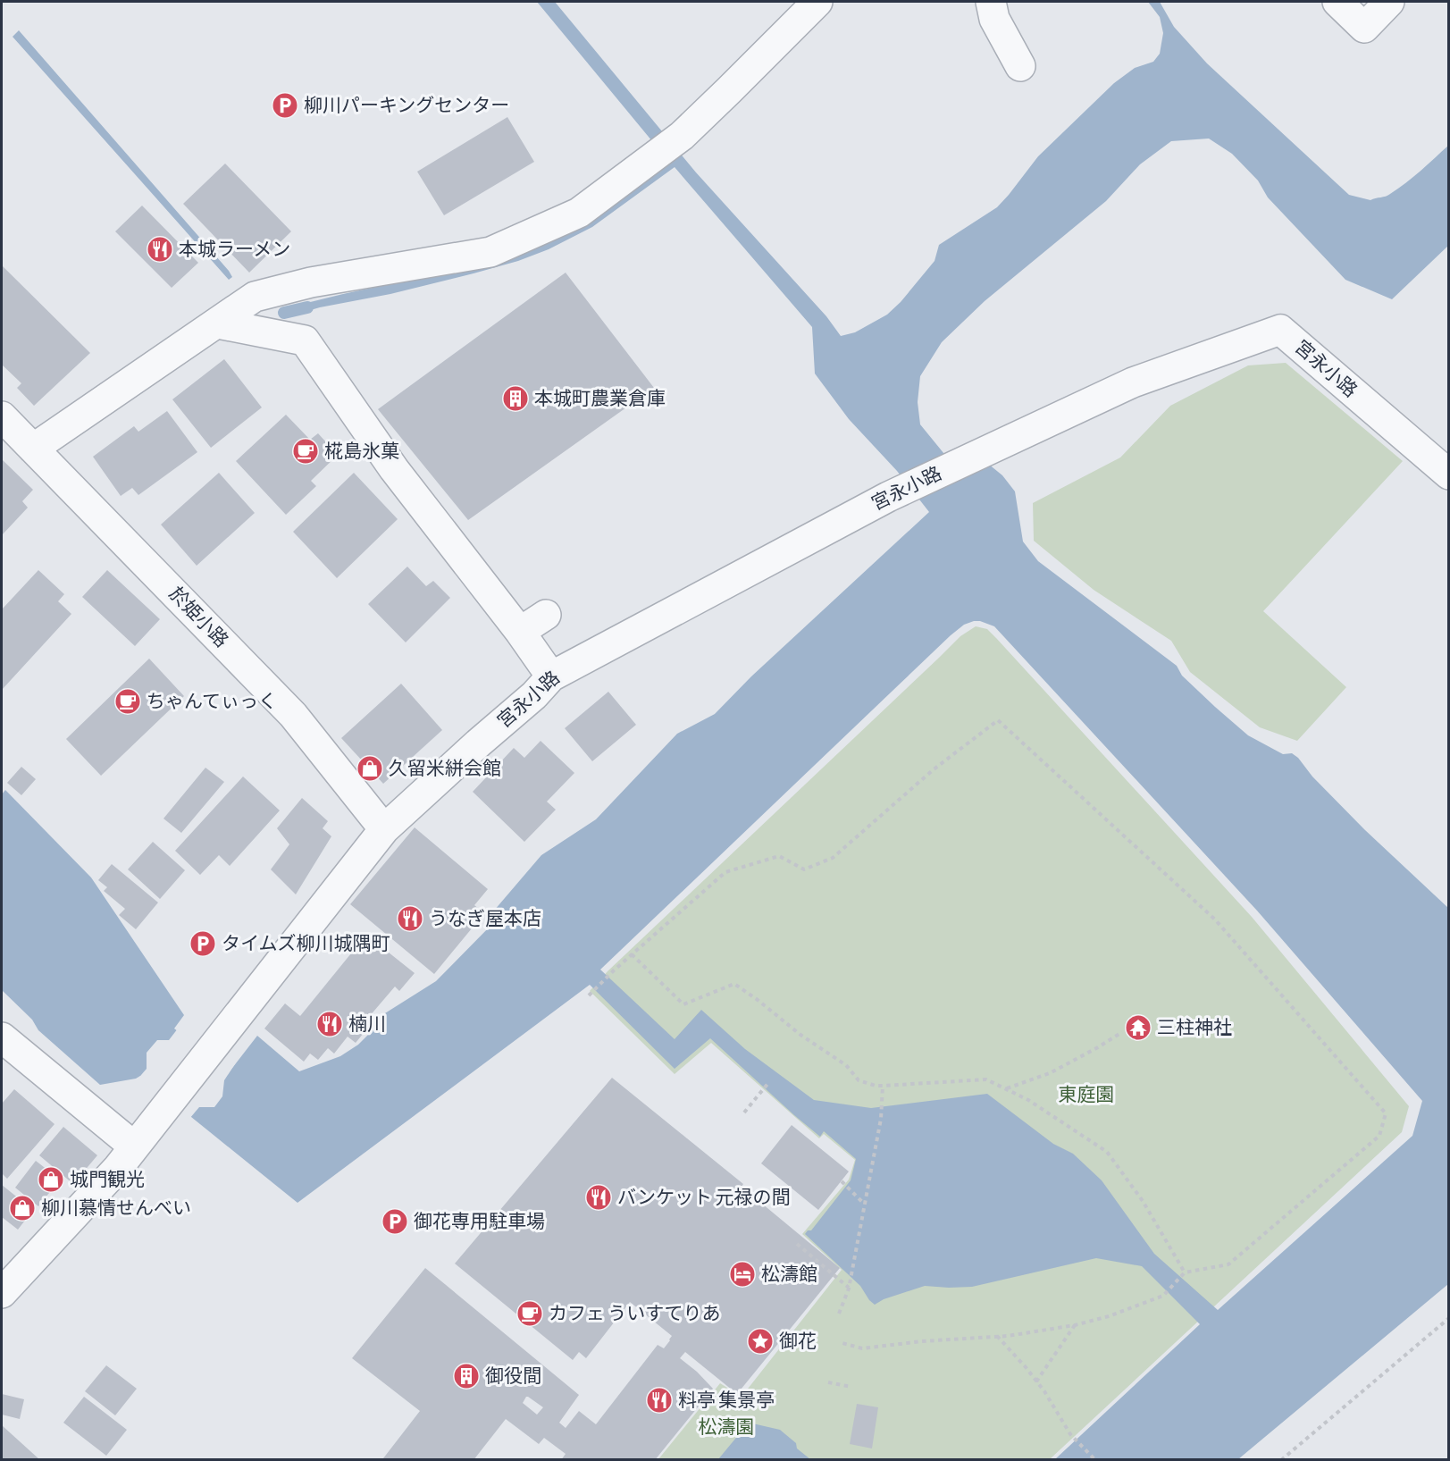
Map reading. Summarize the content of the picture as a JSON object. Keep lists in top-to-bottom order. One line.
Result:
{"streets":{"street":["宮永小路","於姫小路"]},"crossings":[["宮永小路","於姫小路"]],"parks":["東庭園","松濤園"],"places":{"parking":["柳川パーキングセンター","タイムズ柳川城隅町","御花専用駐車場"],"restaurant":["本城ラーメン","うなぎ屋本店","楠川","バンケット 元禄の間","料亭 集景亭"],"building":["本城町農業倉庫","御役間"],"cafe":["椛島氷菓","ちゃんてぃっく","カフェ ういすてりあ"],"shop":["久留米絣会館","城門観光","柳川慕情せんべい"],"temple":["三柱神社"],"hotel":["松濤館"],"place":["御花"]}}
